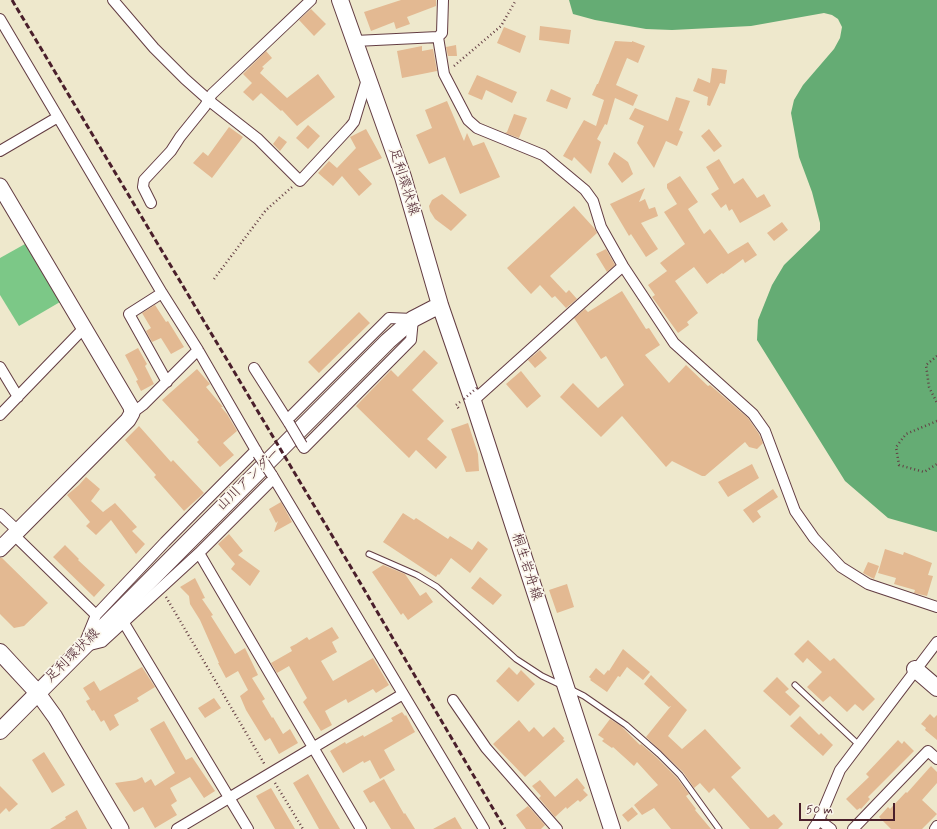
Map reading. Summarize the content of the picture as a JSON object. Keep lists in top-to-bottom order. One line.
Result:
{"streets":{"main road":["足利環状線","山川アンダー","桐生岩舟線"]},"crossings":[["足利環状線","山川アンダー"],["足利環状線","桐生岩舟線"]],"scale_bar":"50 m"}
